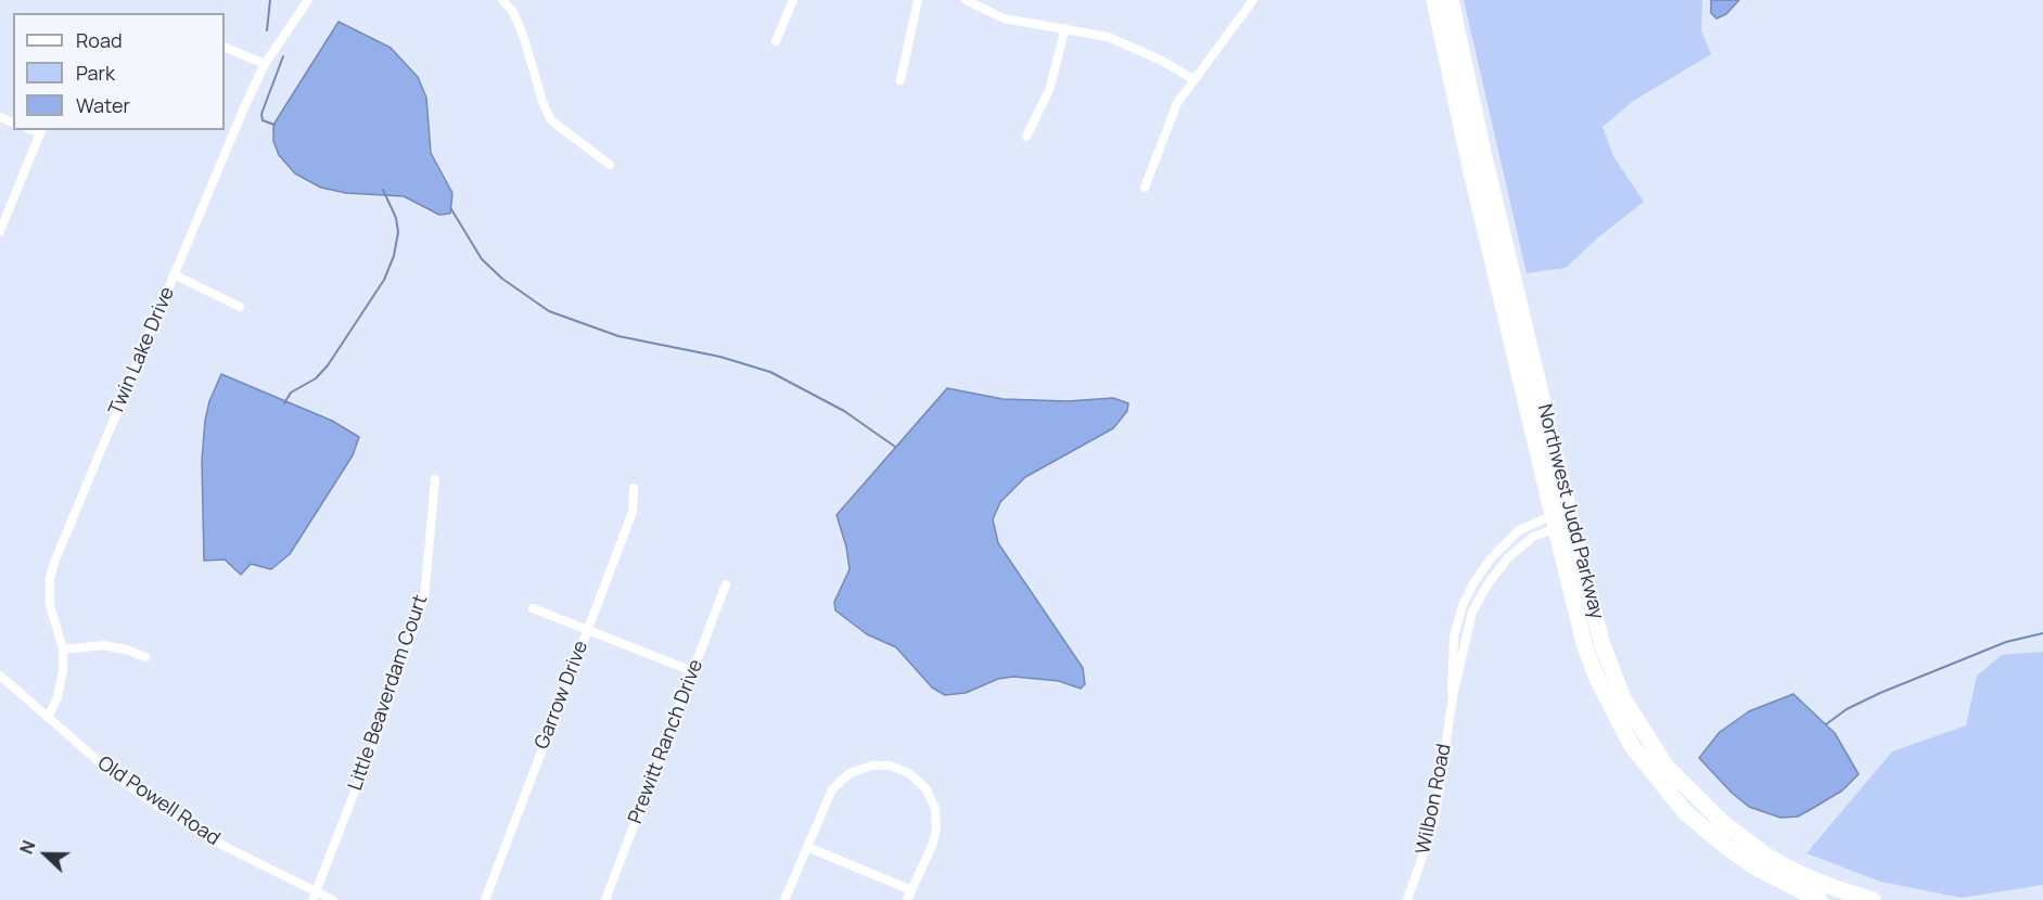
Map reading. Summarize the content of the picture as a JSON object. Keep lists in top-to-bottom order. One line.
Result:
{"streets":{"highway":["Northwest Judd Parkway"],"street":["Twin Lake Drive","Little Beaverdam Court","Garrow Drive","Prewitt Ranch Drive","Wilbon Road","Old Powell Road"]},"crossings":[["Twin Lake Drive","Old Powell Road"],["Northwest Judd Parkway","Wilbon Road"],["Little Beaverdam Court","Old Powell Road"]],"legend":["Road","Park","Water"],"north":"left"}
